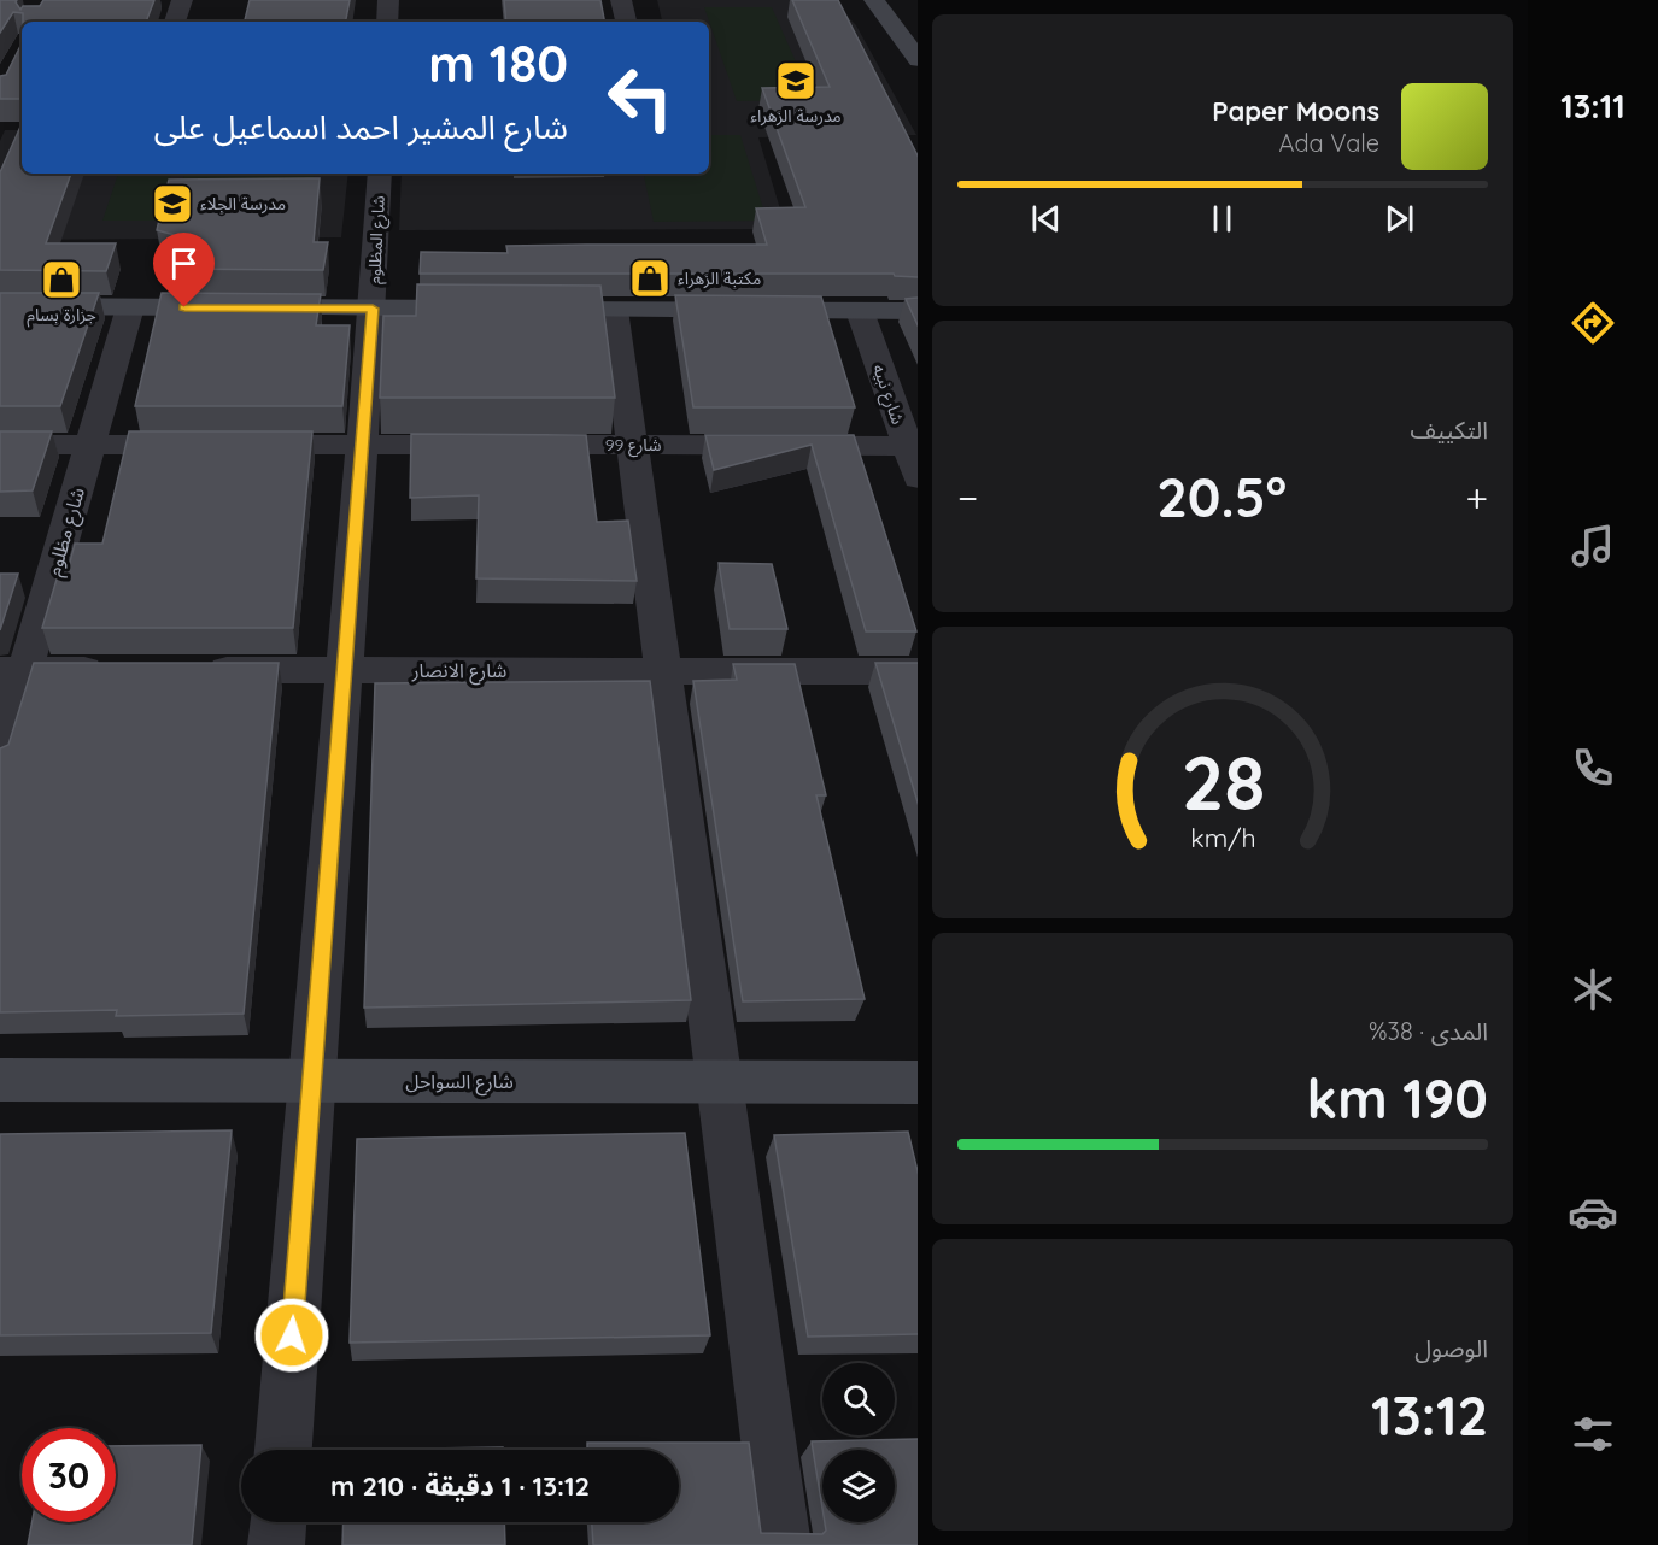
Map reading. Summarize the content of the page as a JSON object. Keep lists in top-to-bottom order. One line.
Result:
{"streets":{"street":["شارع المظلوم","شارع نبيه","شارع 99","شارع مظلوم","شارع الانصار","شارع السواحل"]},"crossings":[["شارع المظلوم","شارع 99"],["شارع المظلوم","شارع الانصار"],["شارع المظلوم","شارع السواحل"],["شارع نبيه","شارع 99"],["شارع 99","شارع مظلوم"]],"places":{"school or university":["مدرسة الزهراء","مدرسة الجلاء"],"shop":["مكتبة الزهراء","جزارة بسام"]},"page":{"tabs":"13:11","turn":["180 m","شارع المشير احمد اسماعيل على"],"song":["Paper Moons","Ada Vale"],"tile":["التكييف",["المدى · 38%","190 km"],["الوصول","13:12"]],"heat":["−","20.5°","+"],"limit":"30","trip":"13:12 · 1 دقيقة · 210 m","gauge":["28","km/h"]}}
